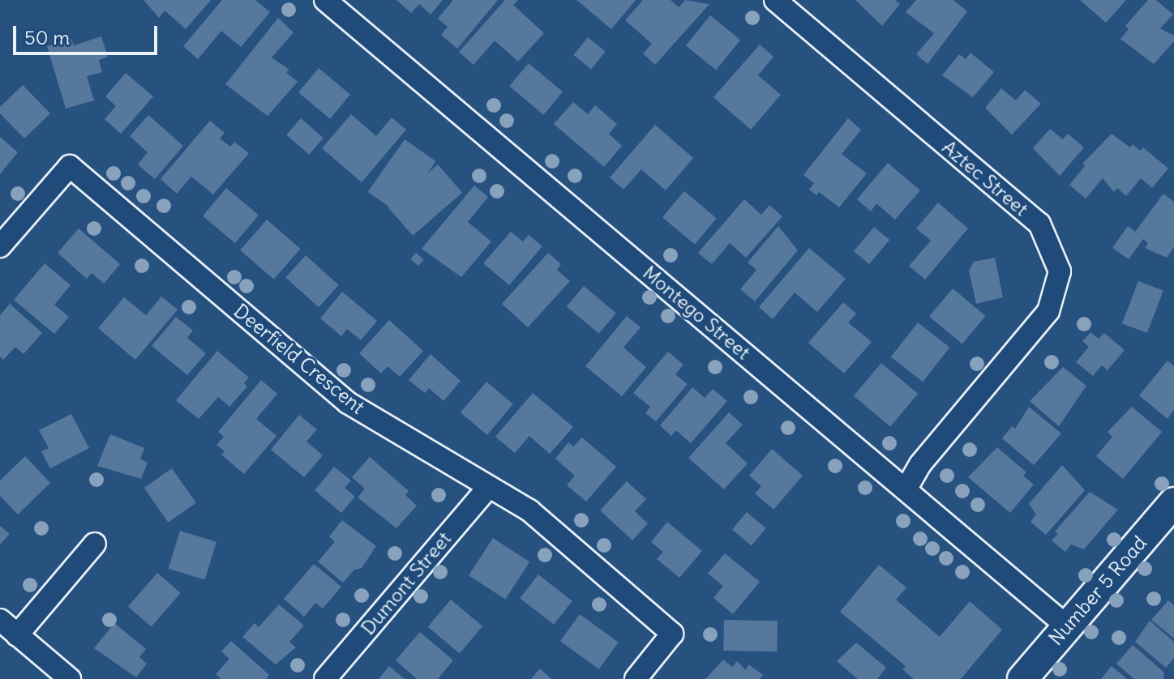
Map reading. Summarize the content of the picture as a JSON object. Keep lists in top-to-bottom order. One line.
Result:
{"streets":{"main road":["Number 5 Road"],"street":["Aztec Street","Montego Street","Deerfield Crescent","Dumont Street"]},"crossings":[["Aztec Street","Montego Street"],["Montego Street","Number 5 Road"],["Deerfield Crescent","Dumont Street"]],"scale_bar":"50 m"}
